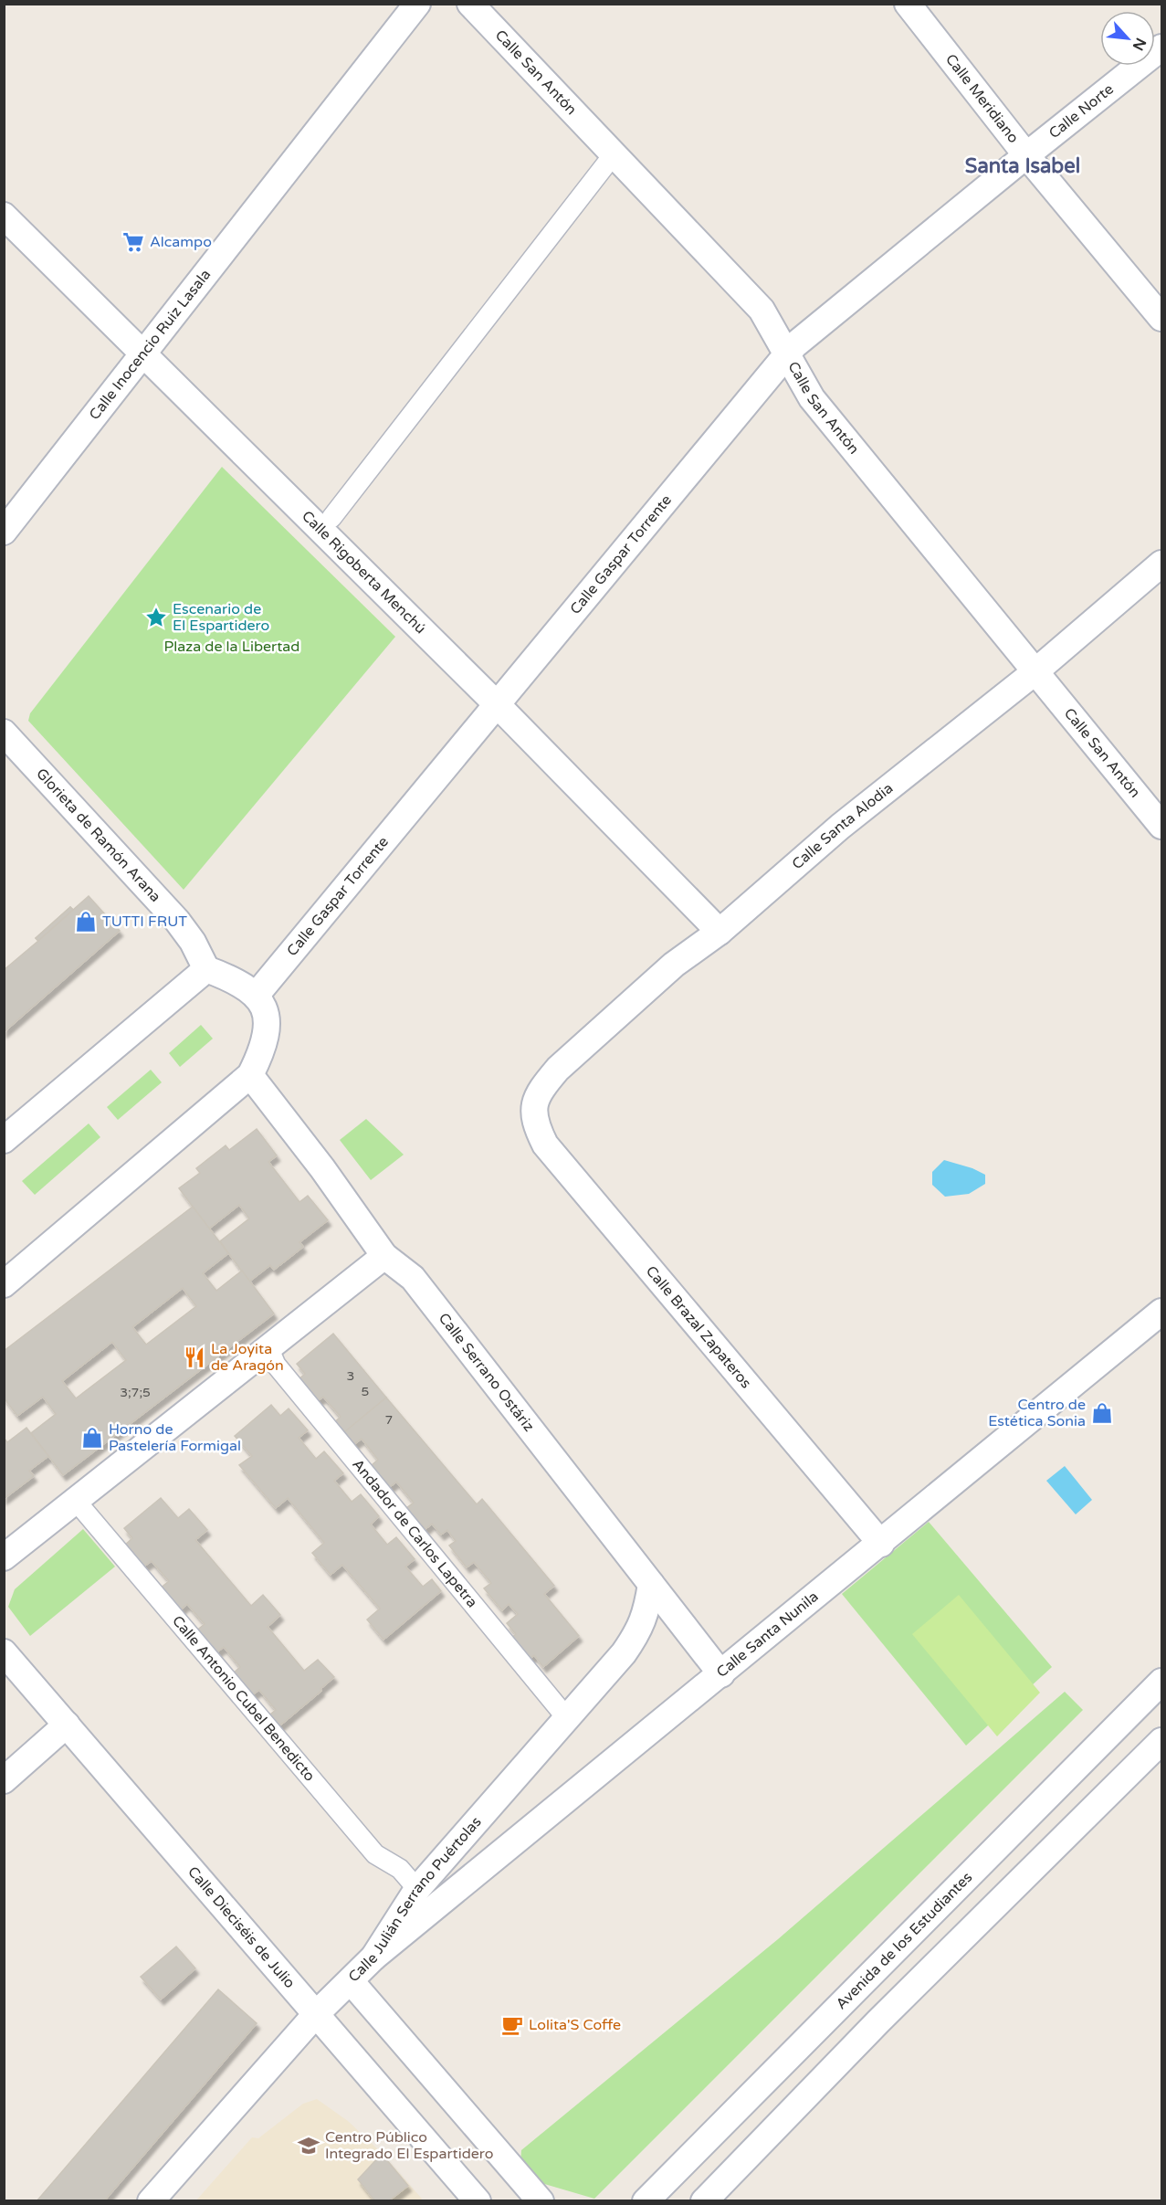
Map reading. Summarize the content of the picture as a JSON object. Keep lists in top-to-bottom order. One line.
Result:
{"streets":{"street":["Calle San Antón","Calle Meridiano","Calle Norte","Calle Inocencio Ruiz Lasala","Calle Gaspar Torrente","Calle Rigoberta Menchú","Calle Santa Alodia","Glorieta de Ramón Arana","Calle Brazal Zapateros","Calle Serrano Ostáriz","Andador de Carlos Lapetra","Calle Santa Nunila","Calle Antonio Cubel Benedicto","Calle Julián Serrano Puértolas","Calle Dieciséis de Julio","Avenida de los Estudiantes"]},"crossings":[["Calle San Antón","Calle Gaspar Torrente"],["Calle San Antón","Calle Santa Alodia"],["Calle Meridiano","Calle Norte"],["Calle Meridiano","Calle Gaspar Torrente"],["Calle Norte","Calle Gaspar Torrente"],["Calle Inocencio Ruiz Lasala","Calle Rigoberta Menchú"],["Calle Gaspar Torrente","Calle Rigoberta Menchú"],["Calle Rigoberta Menchú","Calle Santa Alodia"],["Calle Santa Alodia","Calle Brazal Zapateros"],["Calle Brazal Zapateros","Calle Santa Nunila"],["Calle Serrano Ostáriz","Calle Santa Nunila"],["Calle Serrano Ostáriz","Calle Julián Serrano Puértolas"],["Andador de Carlos Lapetra","Calle Julián Serrano Puértolas"],["Calle Santa Nunila","Calle Julián Serrano Puértolas"],["Calle Antonio Cubel Benedicto","Calle Julián Serrano Puértolas"],["Calle Julián Serrano Puértolas","Calle Dieciséis de Julio"]],"districts":["Santa Isabel"],"parks":["Plaza de la Libertad"],"places":{"supermarket":["Alcampo"],"place":["Escenario de El Espartidero"],"shop":["TUTTI FRUT","Centro de Estética Sonia","Horno de Pastelería Formigal"],"restaurant":["La Joyita de Aragón"],"cafe":["Lolita'S Coffe"],"school or university":["Centro Público Integrado El Espartidero"]},"house_numbers":["3","5","3;7;5","7"],"north":"bottom right"}
